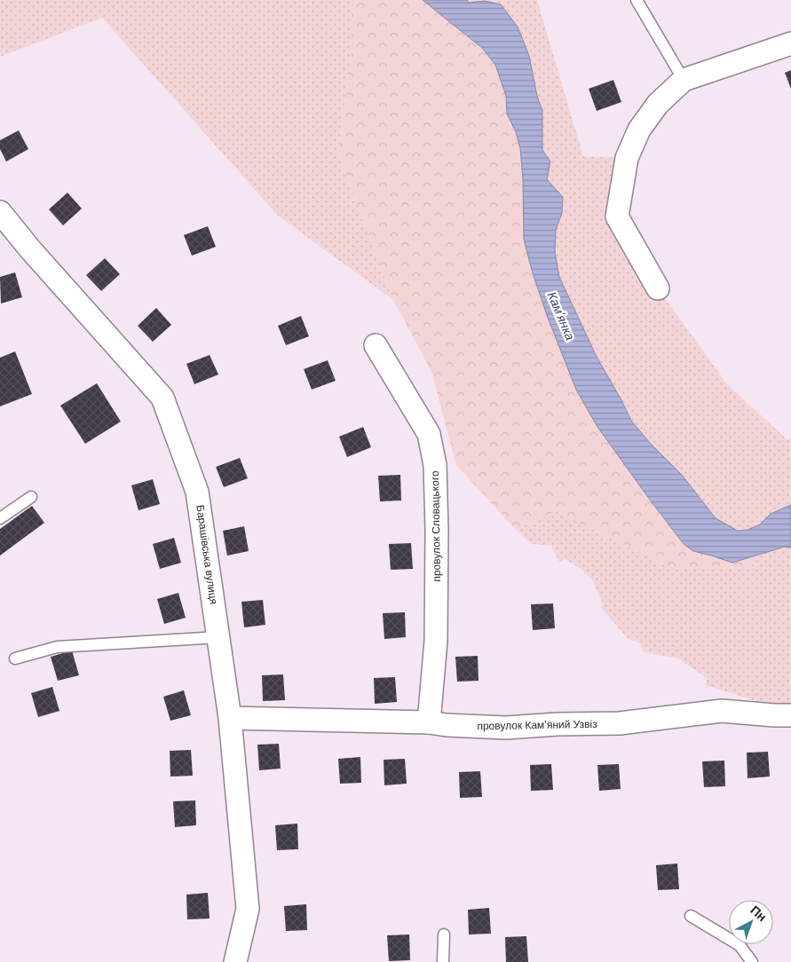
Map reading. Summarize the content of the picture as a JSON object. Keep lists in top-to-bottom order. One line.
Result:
{"streets":{"street":["провулок Словацького","Барашівська вулиця","провулок Камʼяний Узвіз"]},"crossings":[["провулок Словацького","провулок Камʼяний Узвіз"],["Барашівська вулиця","провулок Камʼяний Узвіз"]],"water":["Кам'янка"],"north":"top right"}
